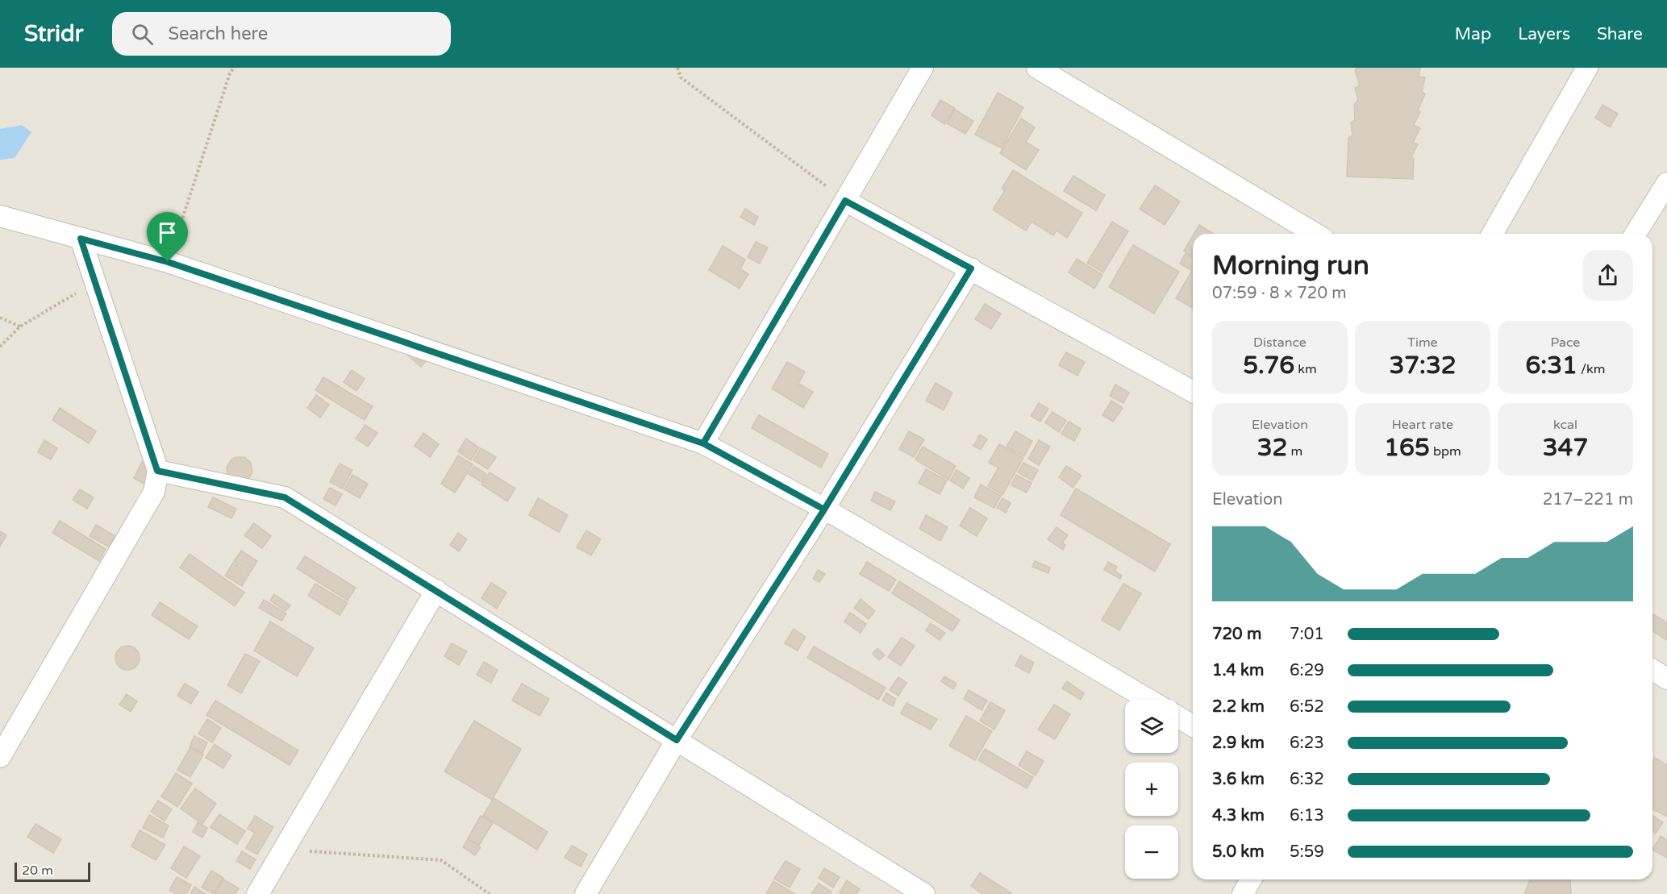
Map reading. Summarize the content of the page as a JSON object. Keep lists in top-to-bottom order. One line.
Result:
{"scale_bar":"20 m","page":{"header":"Stridr","search":"Search here","nav":["Map","Layers","Share"],"heading":["Morning run","07:59 · 8 × 720 m"],"stats":[["Distance","5.76 km"],["Time","37:32"],["Pace","6:31 /km"],["Elevation","32 m"],["Heart rate","165 bpm"],["kcal","347"]],"chart":["Elevation","217–221 m"],"list":[{"name":"720 m","note":"7:01"},{"name":"1.4 km","note":"6:29"},{"name":"2.2 km","note":"6:52"},{"name":"2.9 km","note":"6:23"},{"name":"3.6 km","note":"6:32"},{"name":"4.3 km","note":"6:13"},{"name":"5.0 km","note":"5:59"}],"map_buttons":["+","−"],"scale":"20 m"}}
